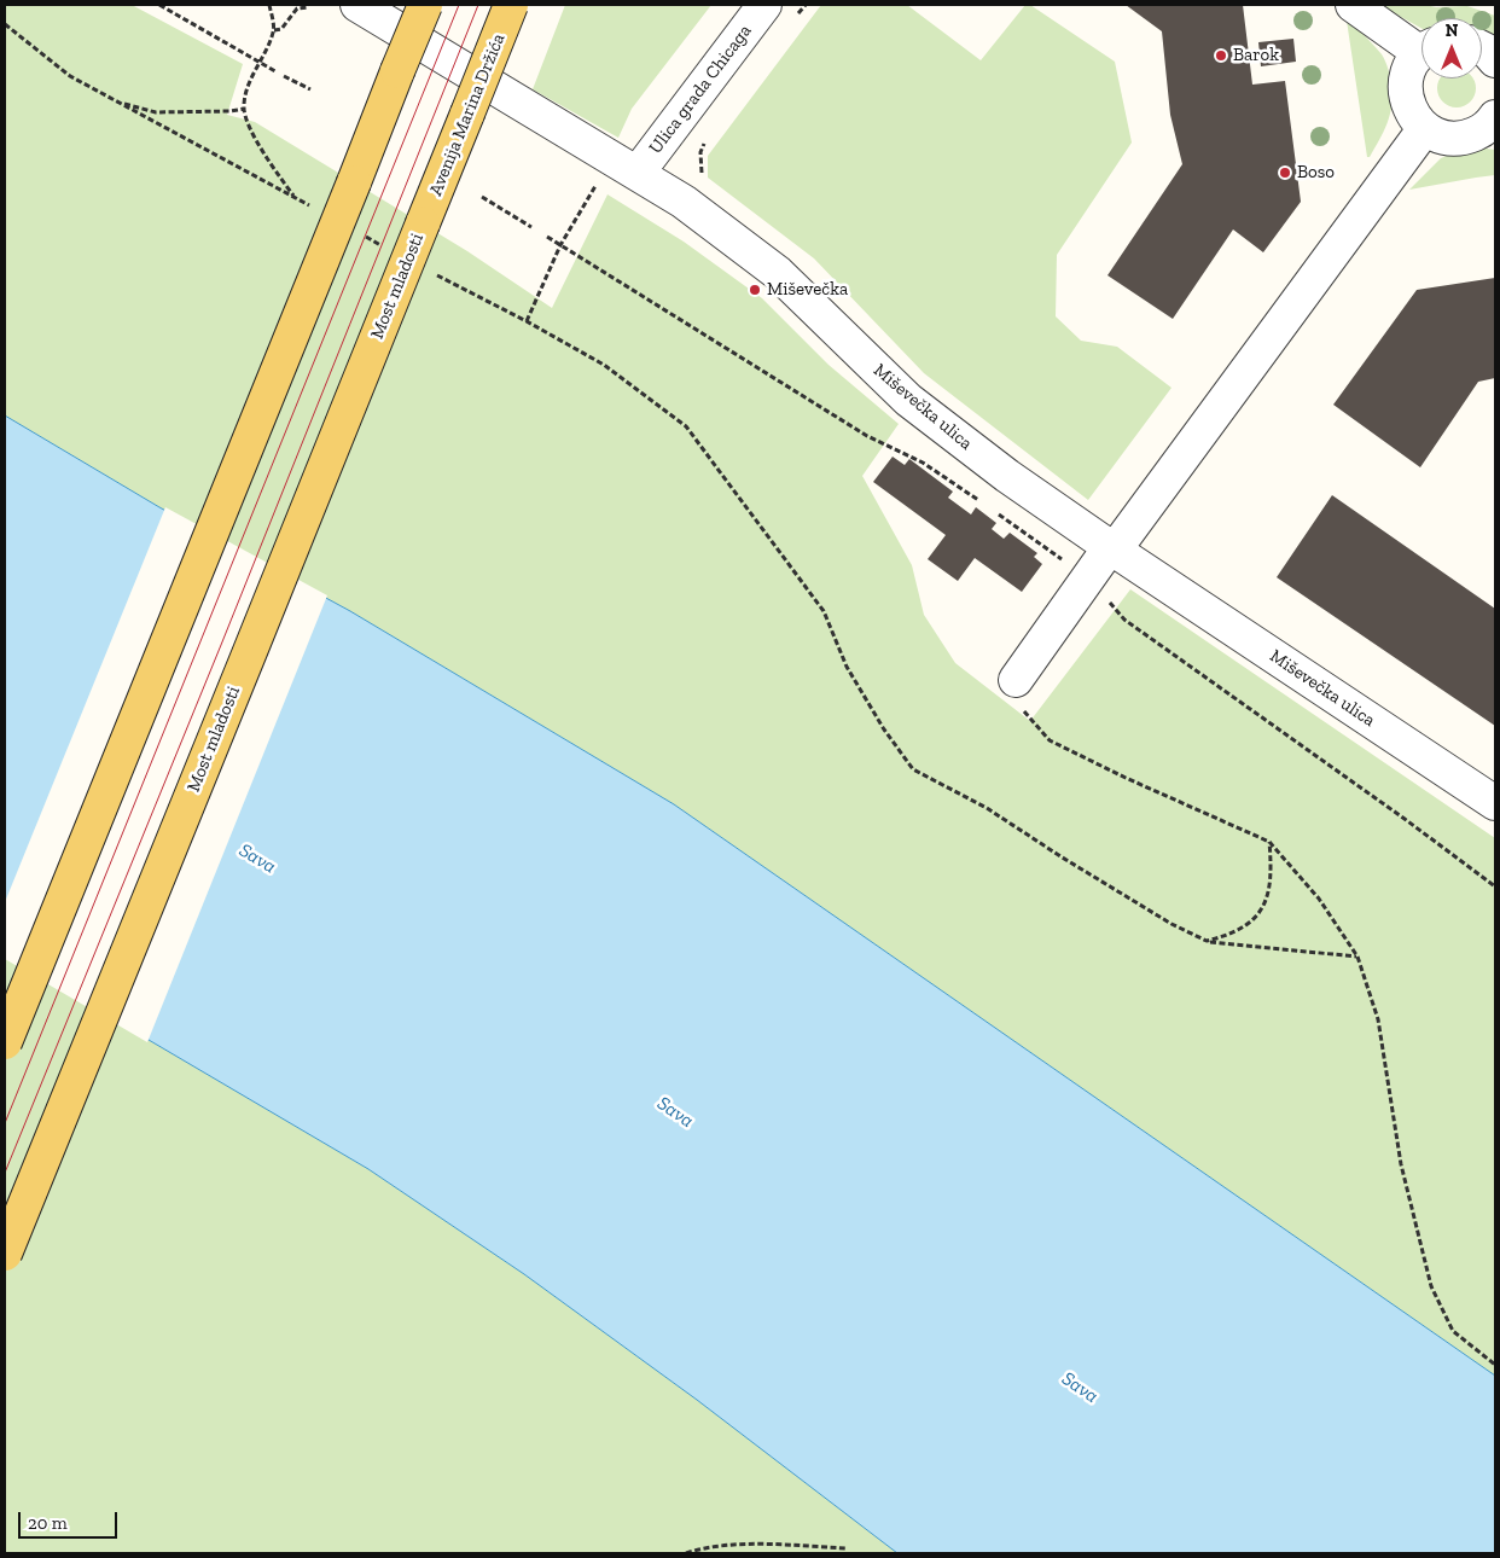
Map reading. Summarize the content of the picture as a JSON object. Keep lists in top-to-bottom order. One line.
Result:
{"streets":{"main road":["Avenija Marina Držića","Most mladosti"],"street":["Ulica grada Chicaga","Miševečka ulica"]},"crossings":[["Ulica grada Chicaga","Miševečka ulica"],["Avenija Marina Držića","Most mladosti"]],"water":["Sava"],"places":["Barok","Boso","Miševečka"],"scale_bar":"20 m","north":"top"}
